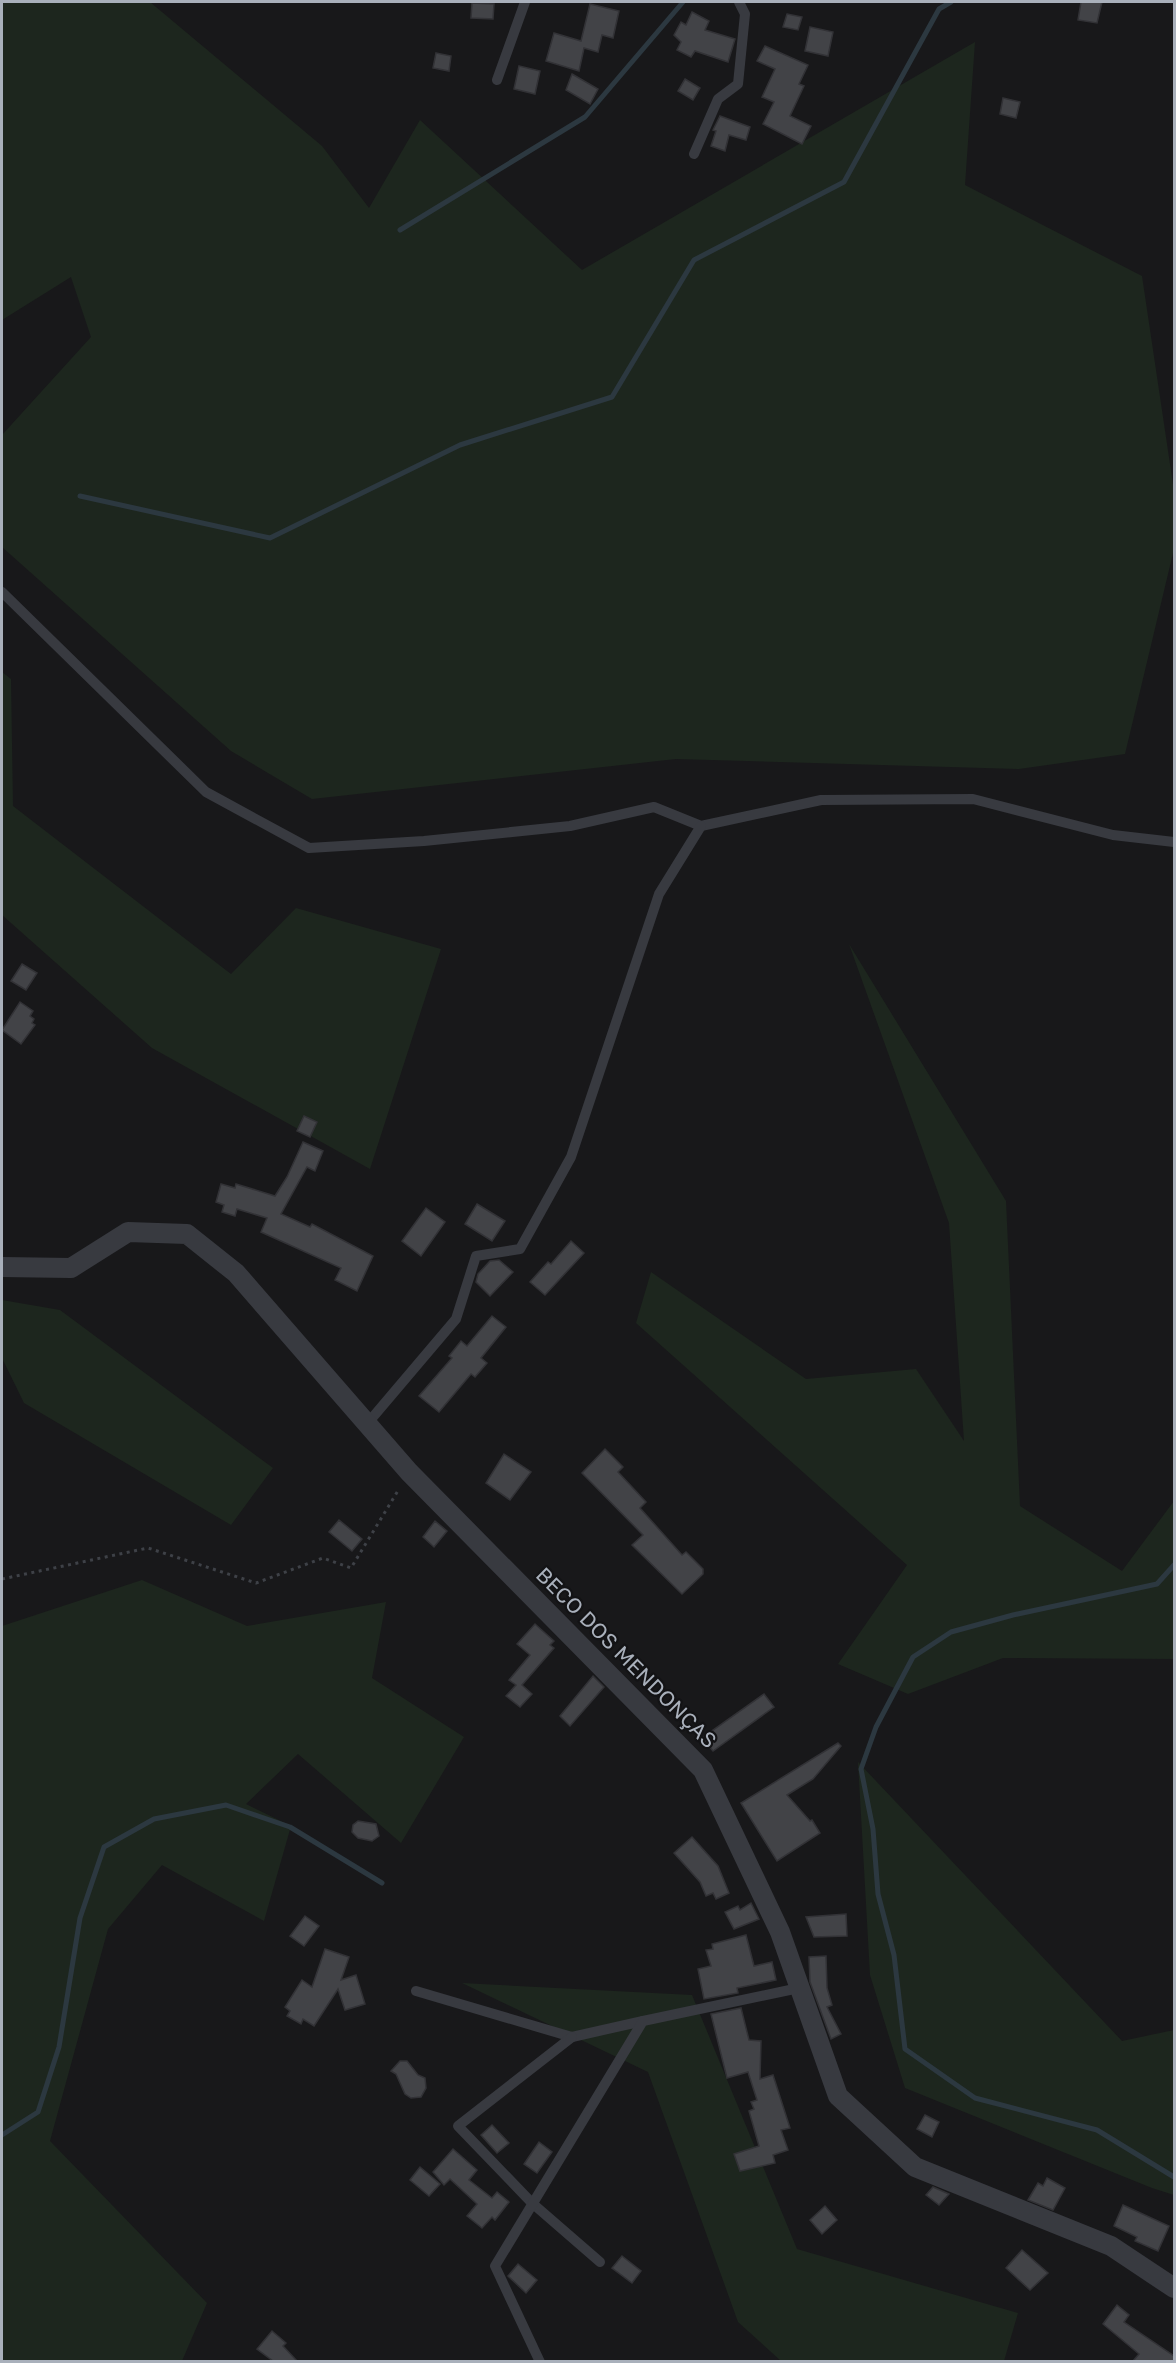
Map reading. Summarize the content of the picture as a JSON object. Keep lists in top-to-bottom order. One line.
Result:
{"streets":{"street":["BECO DOS MENDONÇAS"]}}
